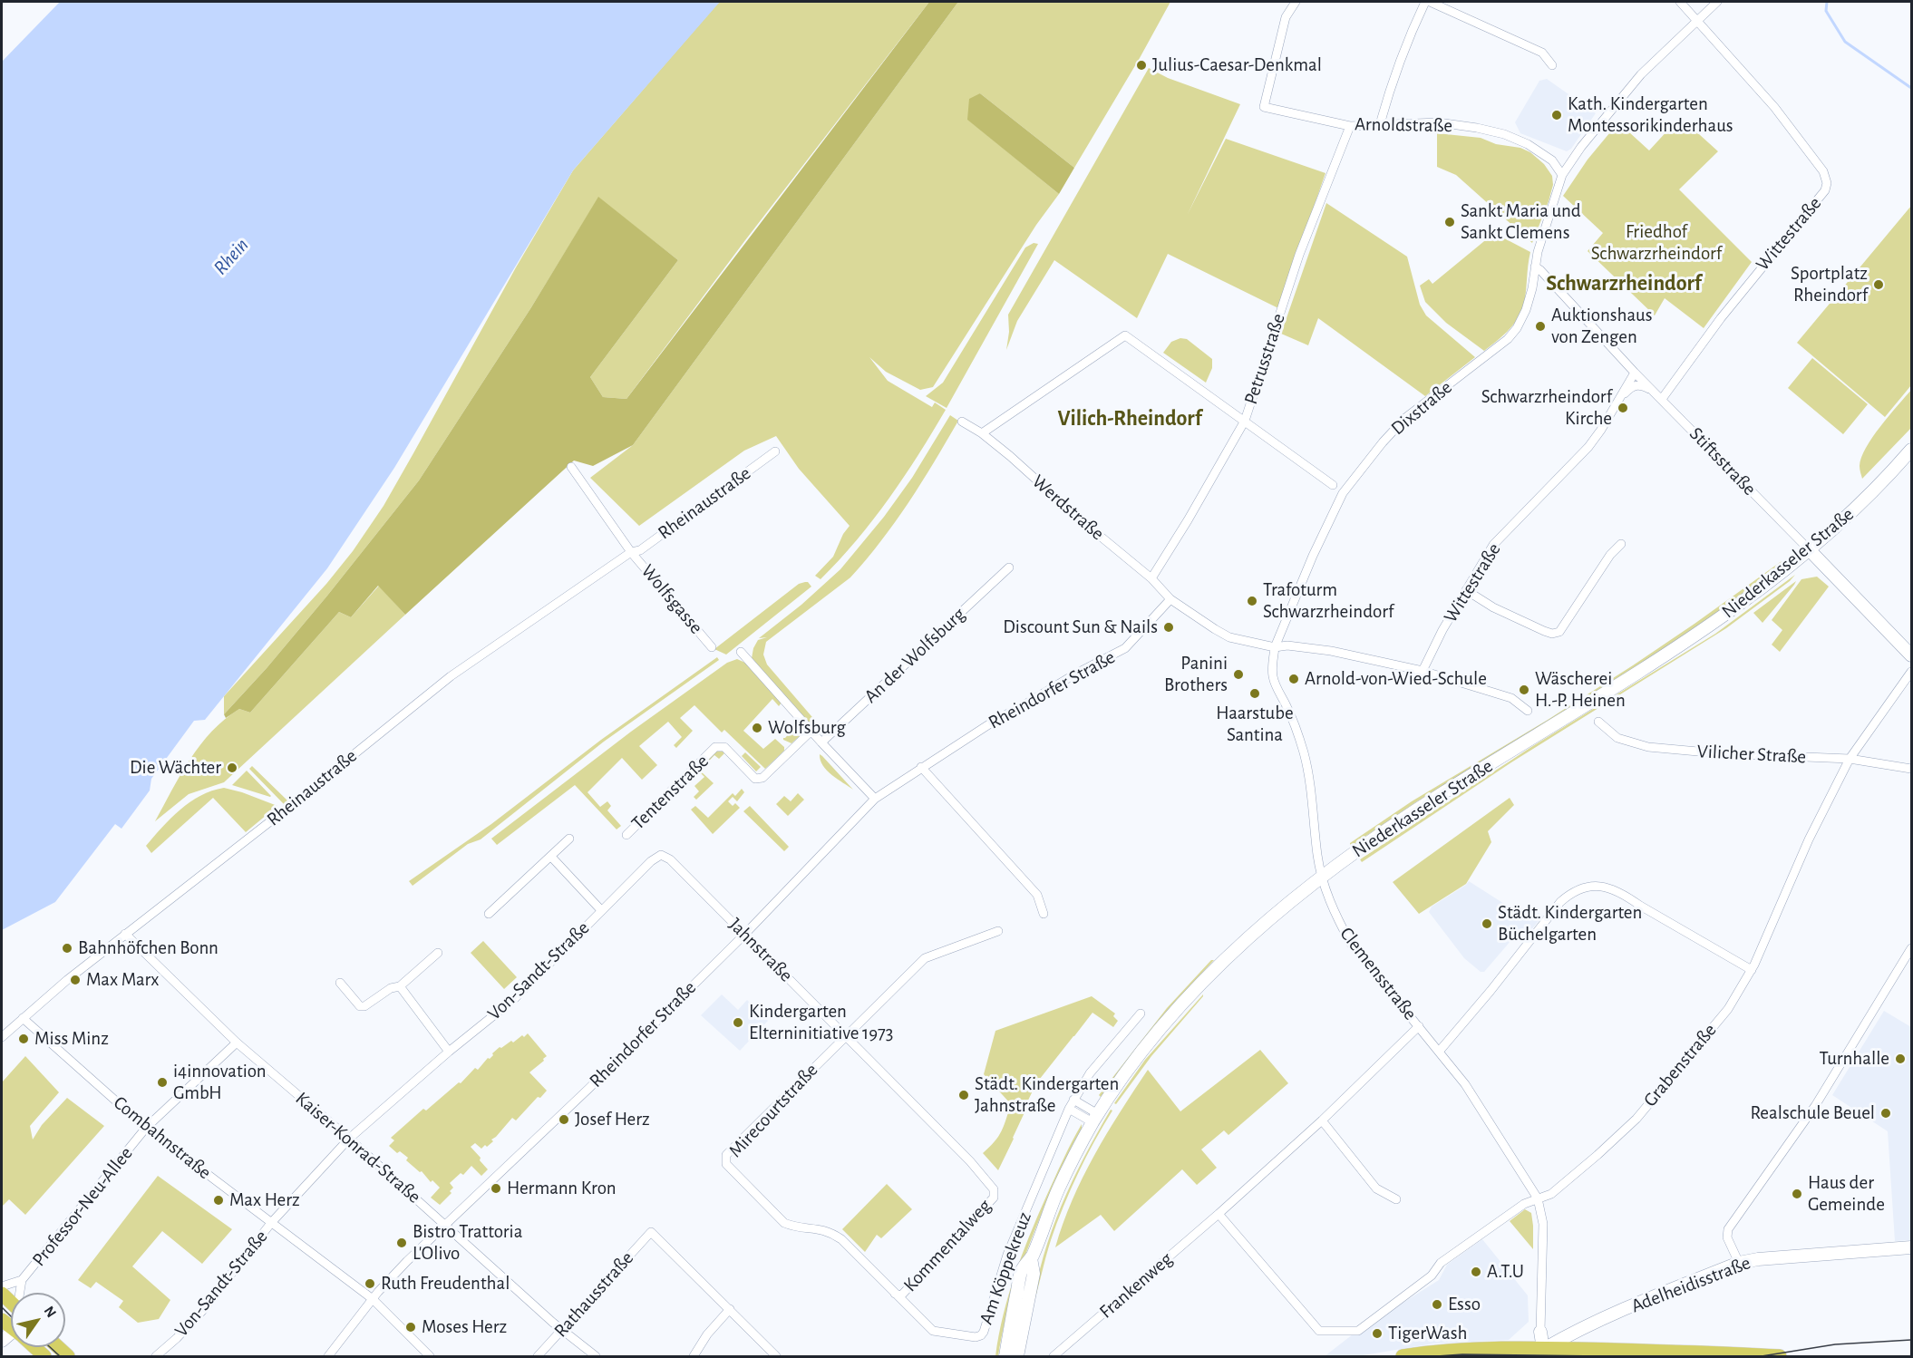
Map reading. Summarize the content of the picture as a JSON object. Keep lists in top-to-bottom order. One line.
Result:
{"streets":{"main road":["Stiftsstraße","Niederkasseler Straße","Clemensstraße","Adelheidisstraße"],"street":["Arnoldstraße","Wittestraße","Petrusstraße","Dixstraße","Rheinaustraße","Werdstraße","Wolfsgasse","An der Wolfsburg","Rheindorfer Straße","Vilicher Straße","Tentenstraße","Jahnstraße","Von-Sandt-Straße","Grabenstraße","Mirecourtstraße","Combahnstraße","Kaiser-Konrad-Straße","Professor-Neu-Allee","Kommentalweg","Am Köppekreuz","Frankenweg","Rathausstraße"]},"crossings":[["Arnoldstraße","Petrusstraße"],["Arnoldstraße","Dixstraße"],["Wittestraße","Dixstraße"],["Wittestraße","Stiftsstraße"],["Petrusstraße","Werdstraße"],["Dixstraße","Stiftsstraße"],["Dixstraße","Clemensstraße"],["Stiftsstraße","Niederkasseler Straße"],["Rheinaustraße","Wolfsgasse"],["Rheinaustraße","Combahnstraße"],["Rheinaustraße","Kaiser-Konrad-Straße"],["Werdstraße","Rheindorfer Straße"],["Niederkasseler Straße","Clemensstraße"],["Rheindorfer Straße","Jahnstraße"],["Rheindorfer Straße","Combahnstraße"],["Rheindorfer Straße","Kaiser-Konrad-Straße"],["Vilicher Straße","Grabenstraße"],["Jahnstraße","Von-Sandt-Straße"],["Jahnstraße","Mirecourtstraße"],["Jahnstraße","Kommentalweg"],["Von-Sandt-Straße","Combahnstraße"],["Von-Sandt-Straße","Kaiser-Konrad-Straße"],["Clemensstraße","Grabenstraße"],["Clemensstraße","Adelheidisstraße"],["Clemensstraße","Frankenweg"],["Grabenstraße","Frankenweg"],["Mirecourtstraße","Kommentalweg"],["Mirecourtstraße","Am Köppekreuz"],["Combahnstraße","Professor-Neu-Allee"],["Kaiser-Konrad-Straße","Professor-Neu-Allee"],["Kaiser-Konrad-Straße","Rathausstraße"],["Kommentalweg","Am Köppekreuz"]],"districts":["Schwarzrheindorf","Vilich-Rheindorf"],"water":["Rhein"],"parks":["Friedhof Schwarzrheindorf"],"places":["Julius-Caesar-Denkmal","Kath. Kindergarten Montessorikinderhaus","Sankt Maria und Sankt Clemens","Sportplatz Rheindorf","Auktionshaus von Zengen","Schwarzrheindorf Kirche","Trafoturm Schwarzrheindorf","Discount Sun & Nails","Panini Brothers","Arnold-von-Wied-Schule","Wäscherei H.-P. Heinen","Haarstube Santina","Wolfsburg","Die Wächter","Städt. Kindergarten Büchelgarten","Bahnhöfchen Bonn","Max Marx","Kindergarten Elterninitiative 1973","Miss Minz","Turnhalle","i4innovation GmbH","Städt. Kindergarten Jahnstraße","Realschule Beuel","Josef Herz","Hermann Kron","Haus der Gemeinde","Max Herz","Bistro Trattoria L'Olivo","A.T.U","Ruth Freudenthal","Esso","Moses Herz","TigerWash"],"north":"top right"}
